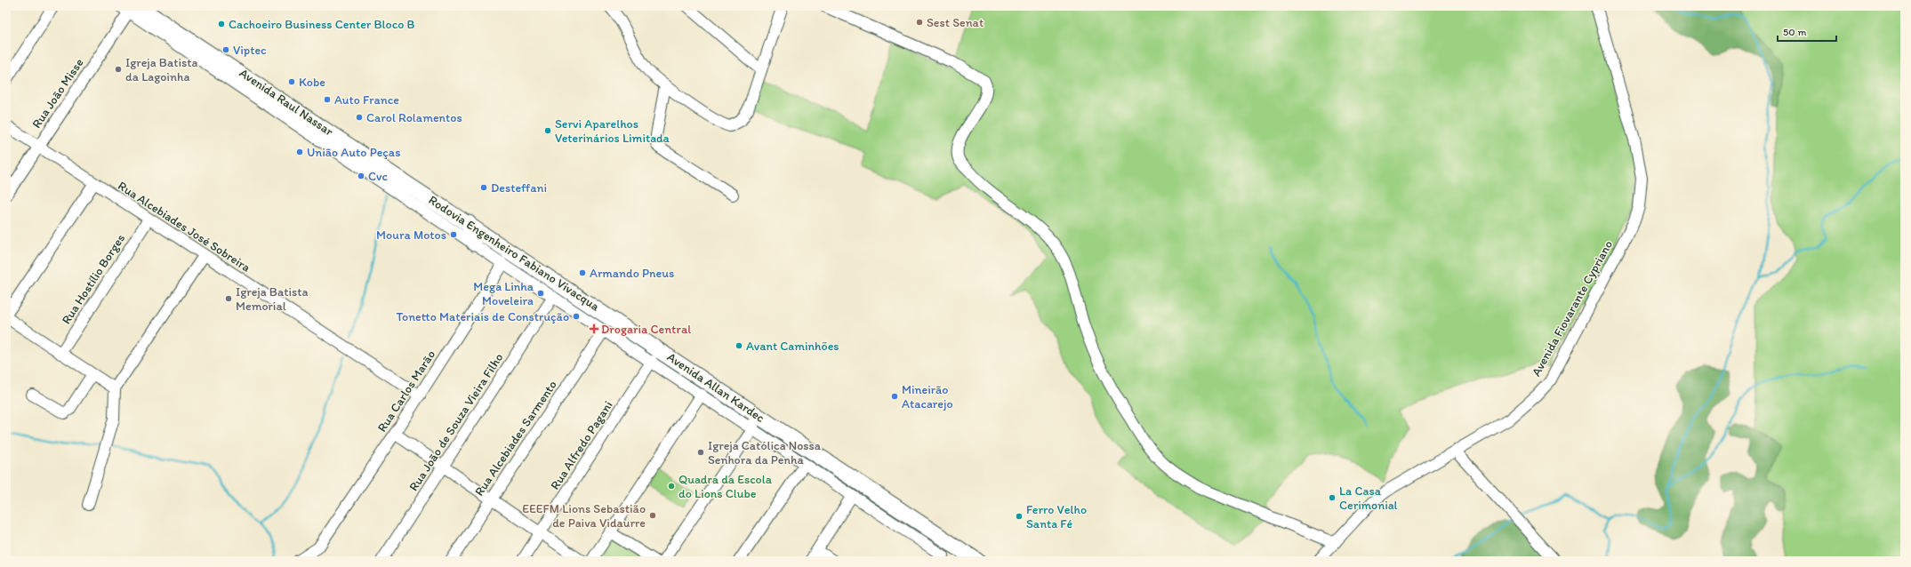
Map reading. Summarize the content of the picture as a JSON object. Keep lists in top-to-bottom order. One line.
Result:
{"streets":{"highway":["Rodovia Engenheiro Fabiano Vivacqua"],"street":["Rua João Misse","Avenida Raul Nassar","Rua Alcebiades José Sobreira","Rua Hostílio Borges","Avenida Fiovarante Cypriano","Avenida Allan Kardec","Rua Carlos Marão","Rua João de Souza Vieira Filho","Rua Alcebiades Sarmento","Rua Alfredo Pagani"]},"crossings":[["Rua João Misse","Rua Alcebiades José Sobreira"],["Rua João Misse","Rodovia Engenheiro Fabiano Vivacqua"],["Avenida Raul Nassar","Rodovia Engenheiro Fabiano Vivacqua"],["Avenida Raul Nassar","Avenida Allan Kardec"],["Rua Alcebiades José Sobreira","Rua Hostílio Borges"],["Rua Alcebiades José Sobreira","Rua Carlos Marão"],["Rodovia Engenheiro Fabiano Vivacqua","Avenida Allan Kardec"],["Avenida Allan Kardec","Rua Carlos Marão"],["Avenida Allan Kardec","Rua João de Souza Vieira Filho"],["Avenida Allan Kardec","Rua Alcebiades Sarmento"],["Avenida Allan Kardec","Rua Alfredo Pagani"]],"places":{"other":["Sest Senat","Cachoeiro Business Center Bloco B","Viptec","Igreja Batista da Lagoinha","Kobe","Auto France","Carol Rolamentos","Servi Aparelhos Veterinários Limitada","União Auto Peças","Cvc","Desteffani","Moura Motos","Armando Pneus","Mega Linha Moveleira","Igreja Batista Memorial","Tonetto Materiais de Construção","Avant Caminhões","Mineirão Atacarejo","Igreja Católica Nossa Senhora da Penha","Quadra da Escola do Lions Clube","La Casa Cerimonial","EEEFM Lions Sebastião de Paiva Vidaurre","Ferro Velho Santa Fé"],"health":["Drogaria Central"]},"scale_bar":"50 m"}
